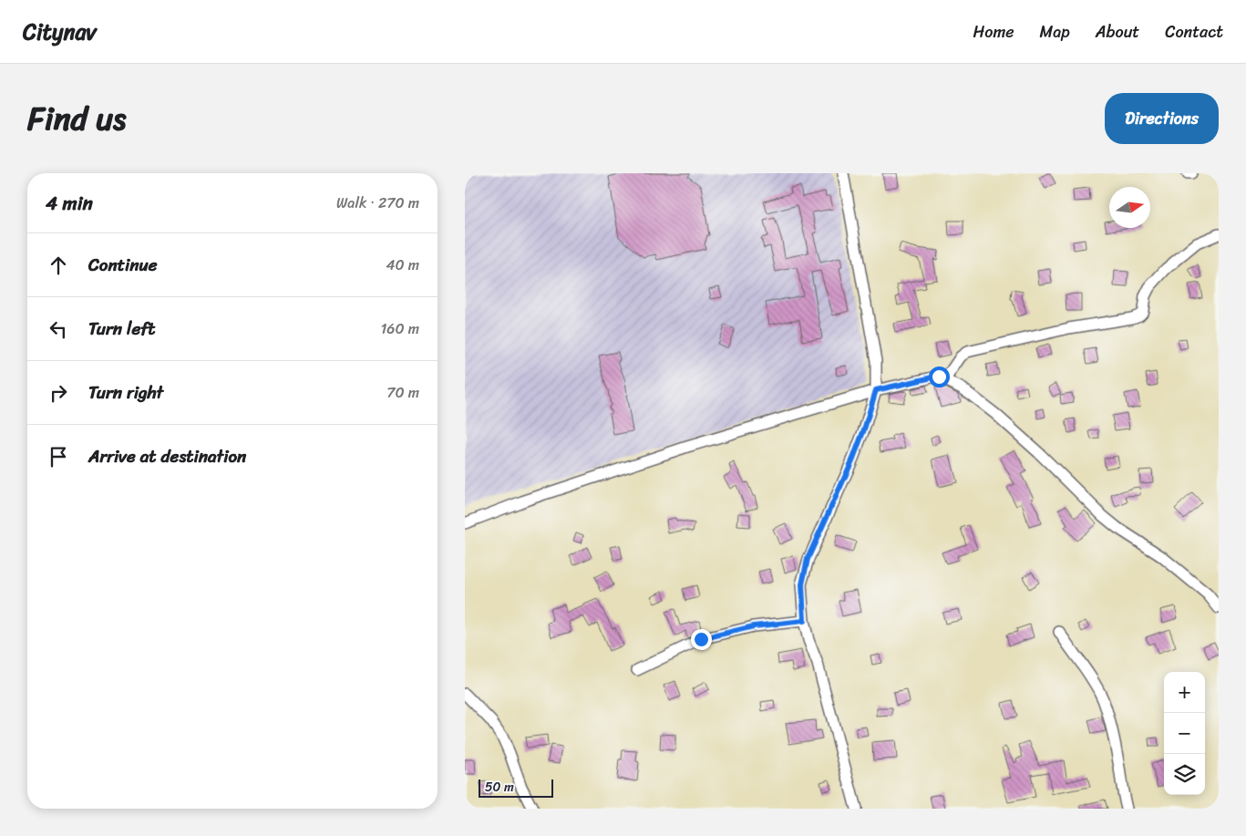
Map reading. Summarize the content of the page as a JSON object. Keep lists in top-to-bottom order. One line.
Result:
{"scale_bar":"50 m","north":"right","page":{"header":"Citynav","nav":["Home","Map","About","Contact"],"title":"Find us","buttons":"Directions","heading":["4 min","Walk · 270 m"],"list":[["Continue","40 m"],["Turn left","160 m"],["Turn right","70 m"],"Arrive at destination"],"map_buttons":["+","−"],"scale":"50 m"}}
